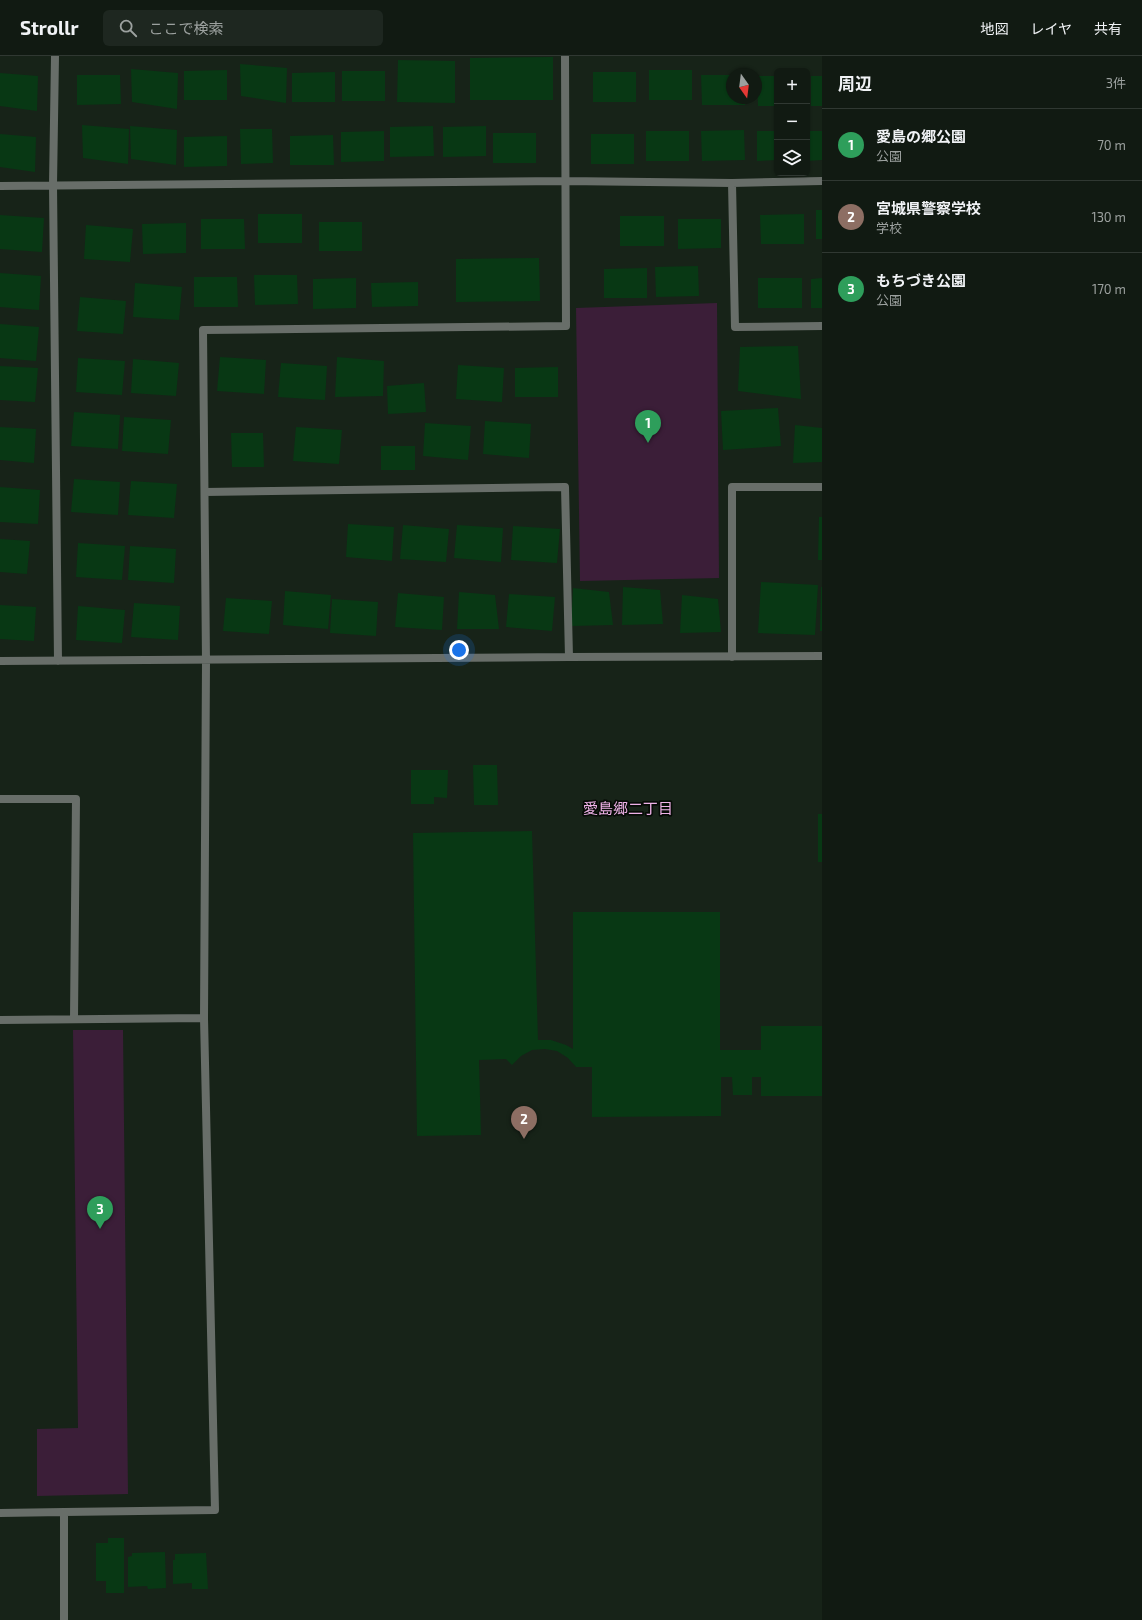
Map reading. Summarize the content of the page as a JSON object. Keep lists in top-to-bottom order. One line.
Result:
{"districts":["愛島郷二丁目"],"north":"bottom","page":{"header":"Strollr","search":"ここで検索","nav":["地図","レイヤ","共有"],"heading":["周辺","3件"],"map_buttons":["+","−"],"list":[{"mark":"1","name":"愛島の郷公園","note":"公園","value":"70 m"},{"mark":"2","name":"宮城県警察学校","note":"学校","value":"130 m"},{"mark":"3","name":"もちづき公園","note":"公園","value":"170 m"}],"pins":["1","2","3"]}}
